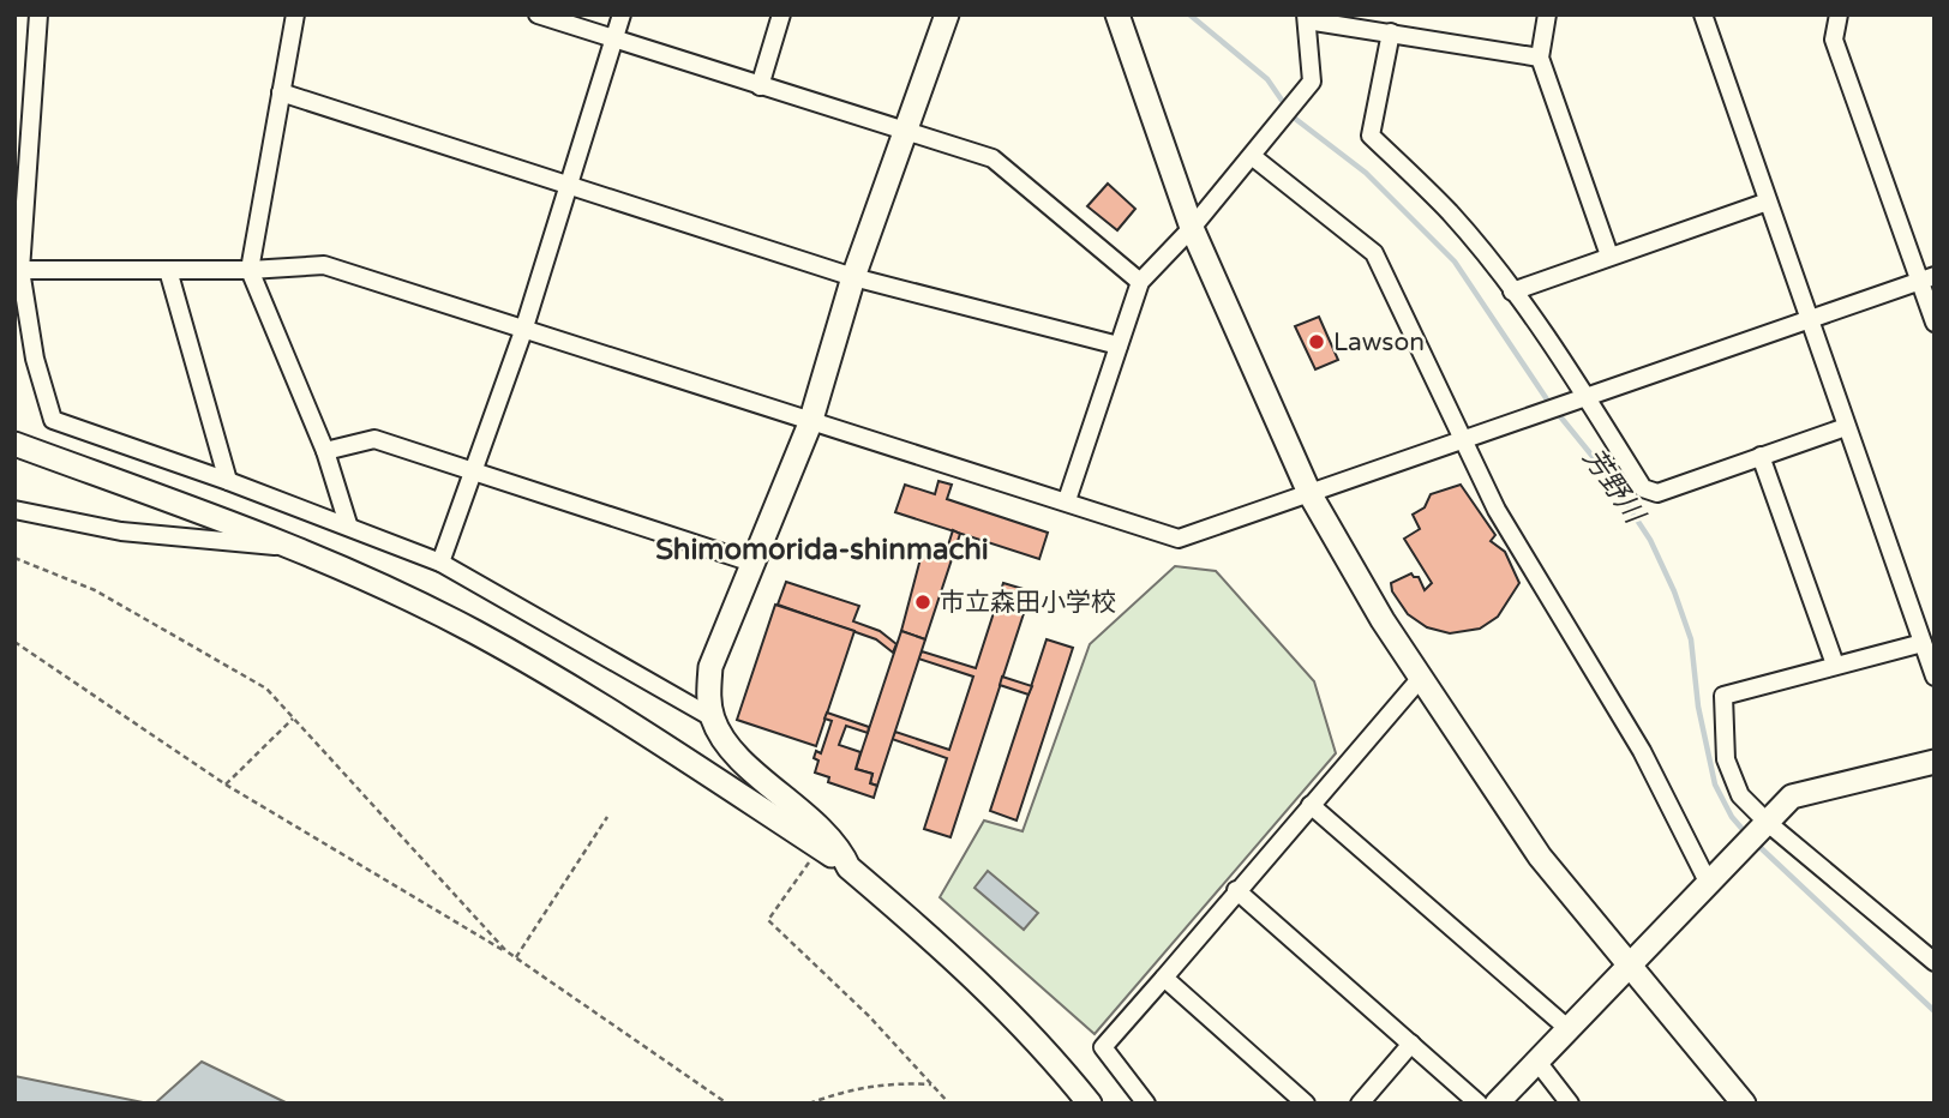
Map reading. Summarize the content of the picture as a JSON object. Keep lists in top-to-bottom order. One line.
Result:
{"districts":["Shimomorida-shinmachi"],"water":["芳野川"],"places":["Lawson","市立森田小学校"]}
